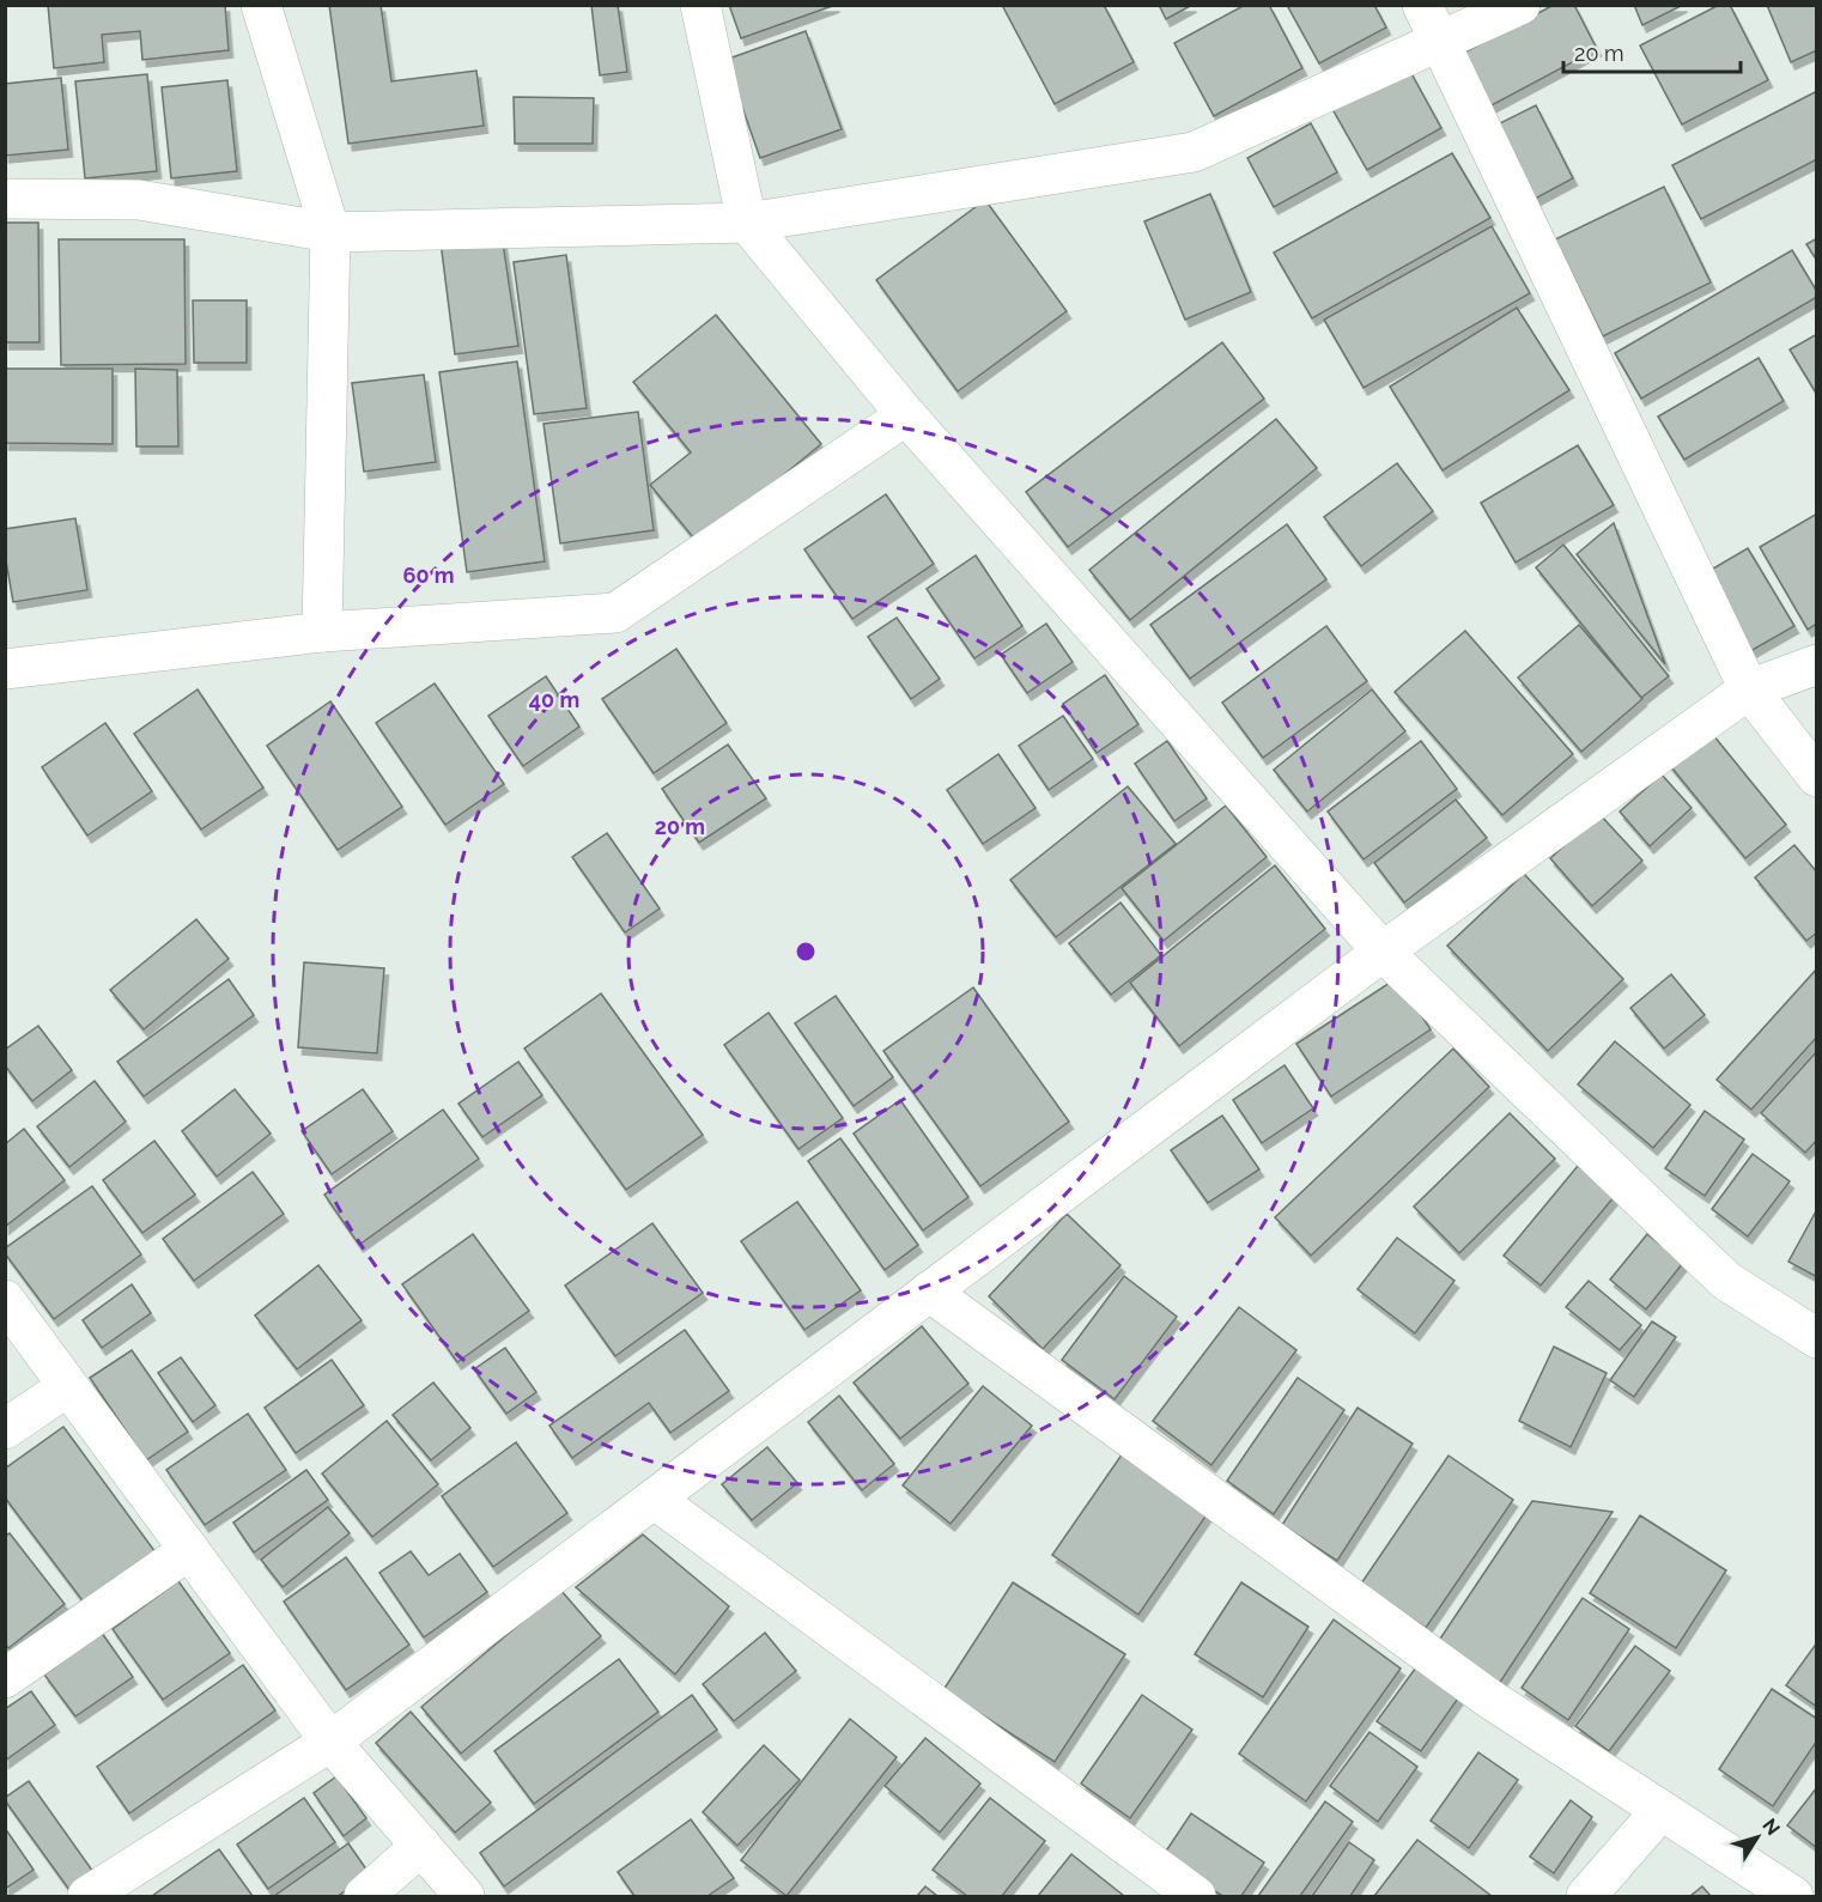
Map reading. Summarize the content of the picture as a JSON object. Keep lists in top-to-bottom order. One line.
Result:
{"scale_bar":"20 m","north":"top right","rings":["60 m","40 m","20 m"]}
